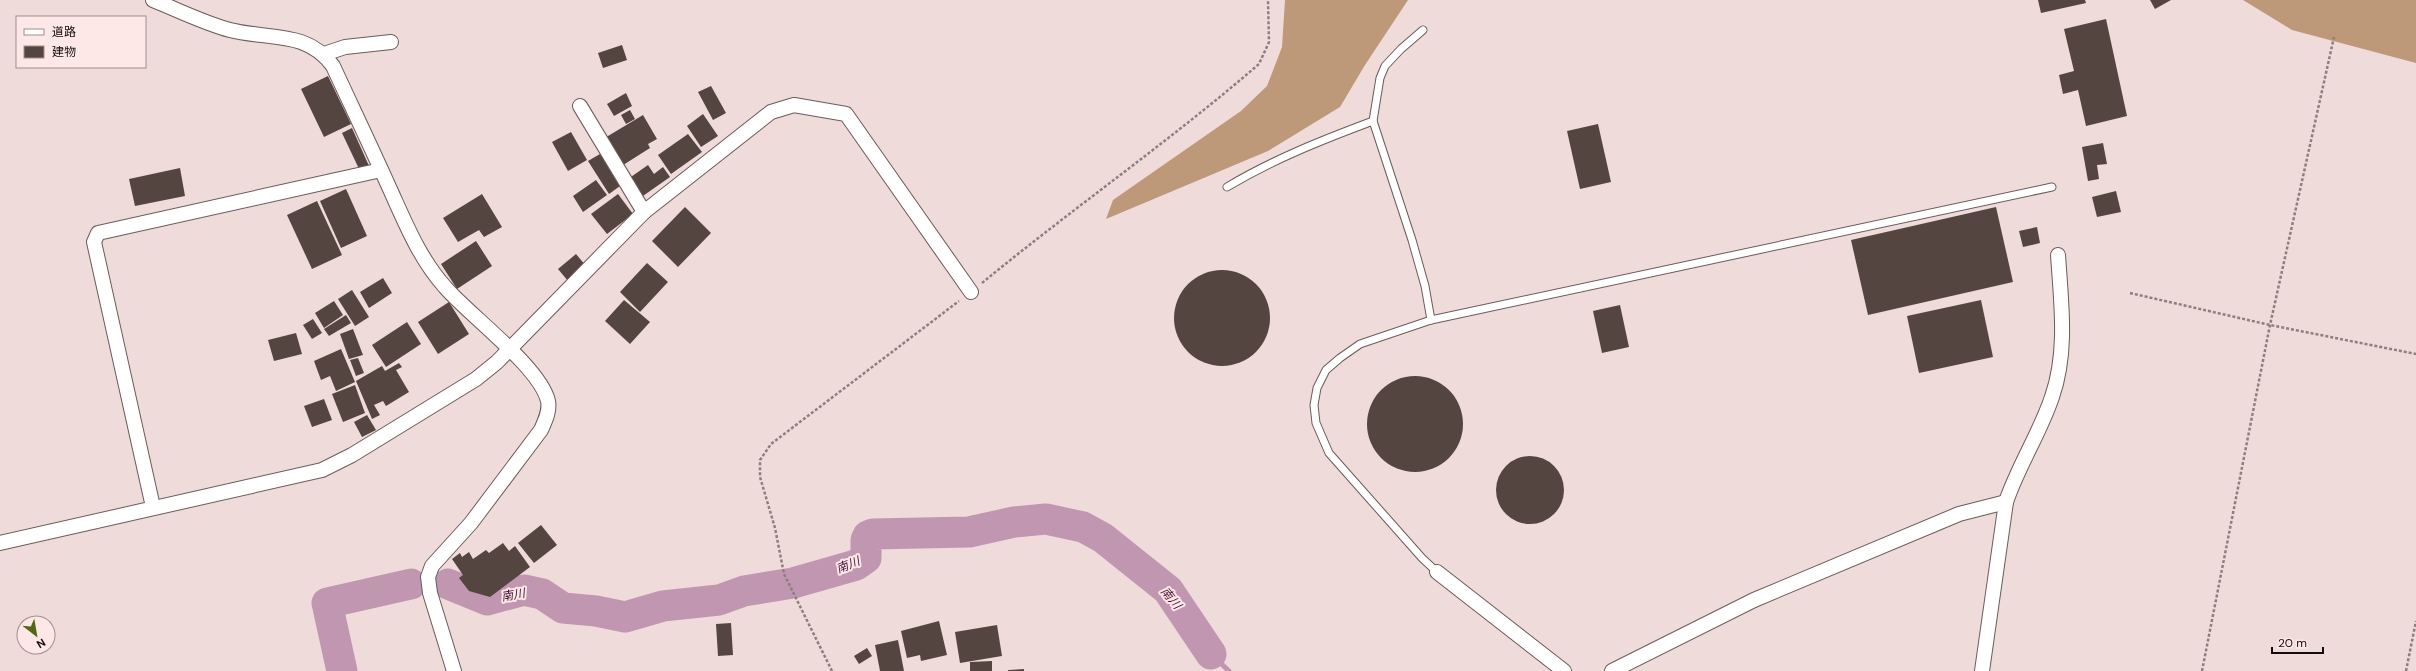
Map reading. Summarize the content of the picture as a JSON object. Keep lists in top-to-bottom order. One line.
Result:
{"water":["南川"],"legend":["道路","建物"],"scale_bar":"20 m","north":"bottom right"}
